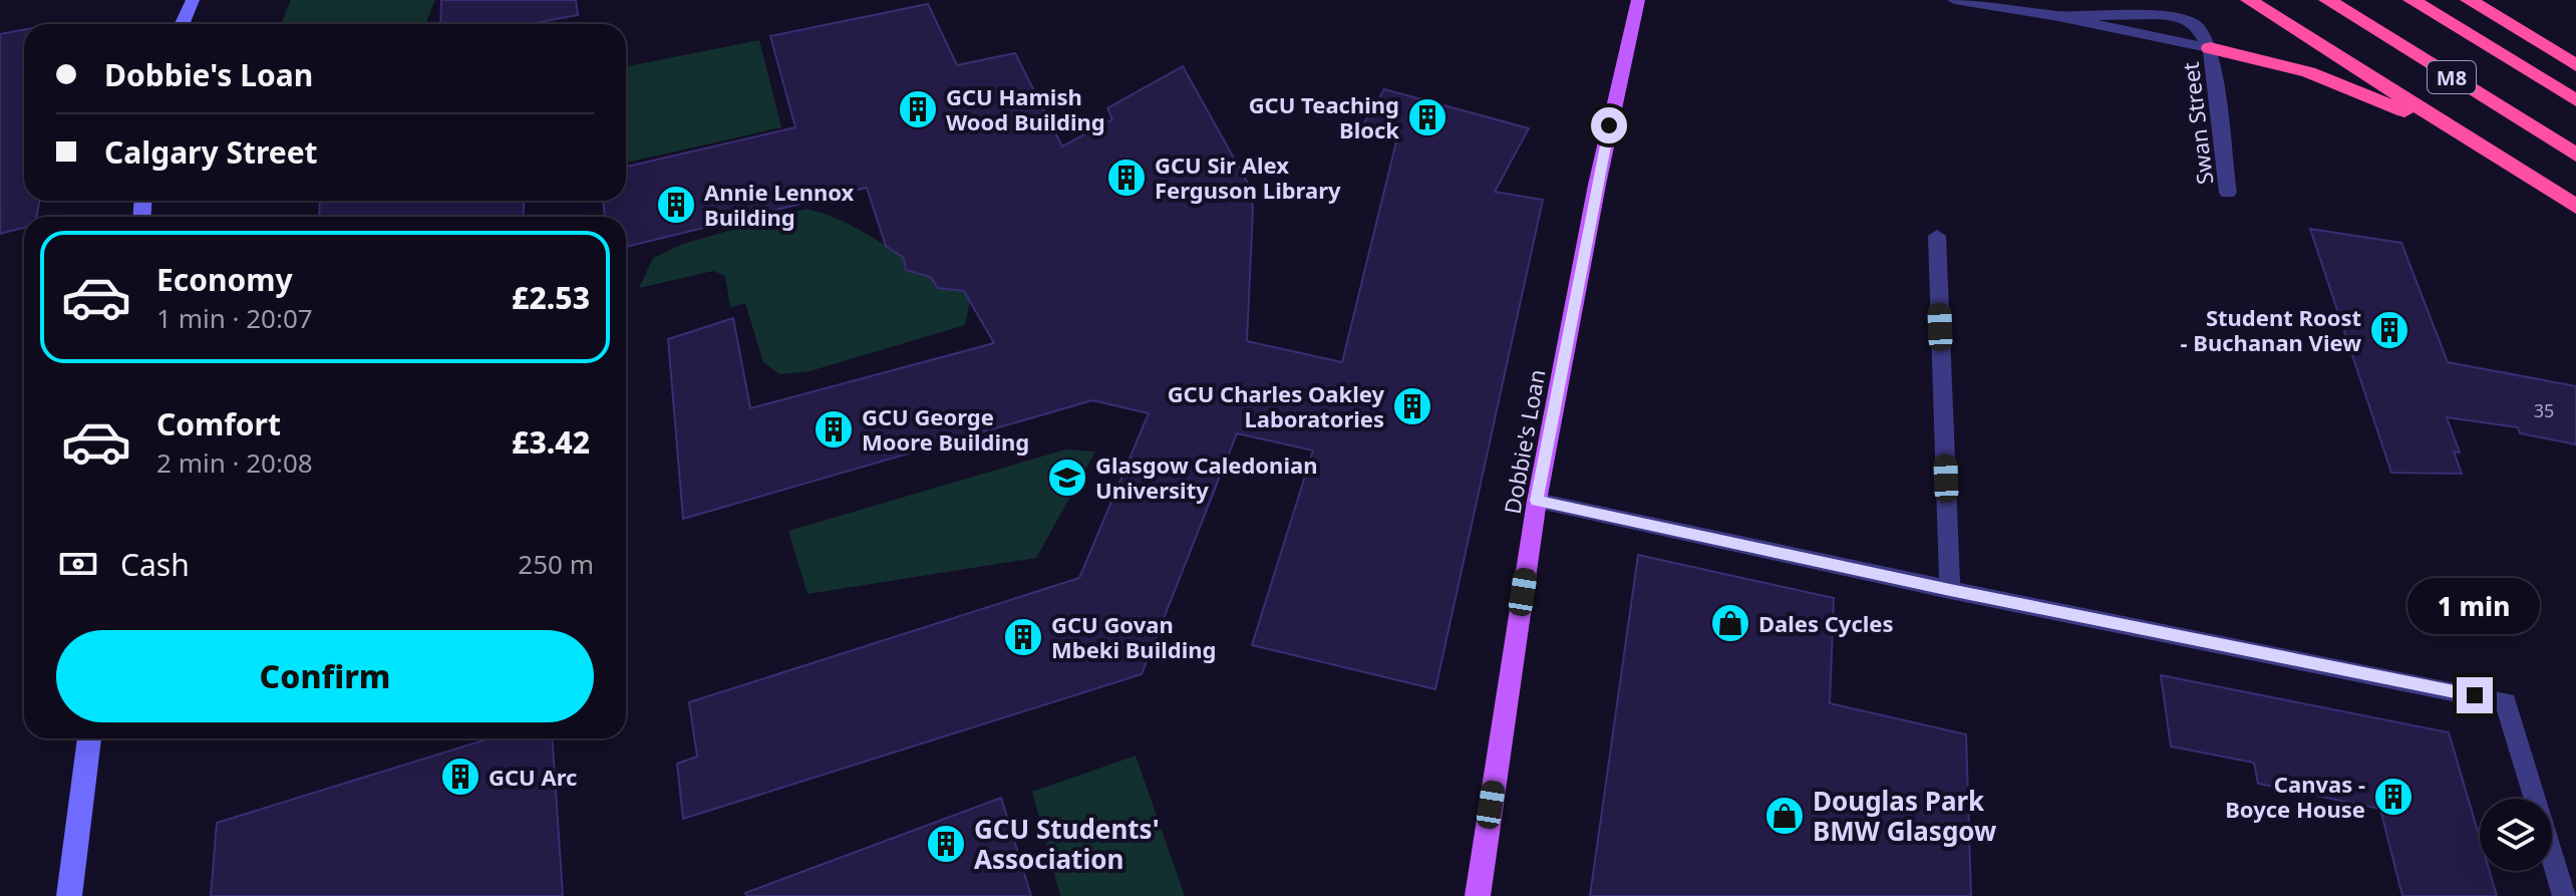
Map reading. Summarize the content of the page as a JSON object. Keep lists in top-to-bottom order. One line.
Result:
{"streets":{"highway":["M8"],"main road":["Dobbie's Loan"],"street":["Swan Street"]},"places":{"building":["GCU Hamish Wood Building","GCU Teaching Block","GCU Sir Alex Ferguson Library","Annie Lennox Building","Student Roost - Buchanan View","GCU Charles Oakley Laboratories","GCU George Moore Building","GCU Govan Mbeki Building","GCU Arc","Canvas - Boyce House","GCU Students' Association"],"school or university":["Glasgow Caledonian University"],"shop":["Dales Cycles","Douglas Park BMW Glasgow"]},"house_numbers":["35"],"page":{"banner":["Dobbie's Loan","Calgary Street"],"list":[{"name":"Economy","note":"1 min · 20:07","value":"£2.53"},{"name":"Comfort","note":"2 min · 20:08","value":"£3.42"}],"pay":["Cash","250 m"],"bubble":"1 min","buttons":"Confirm"}}
